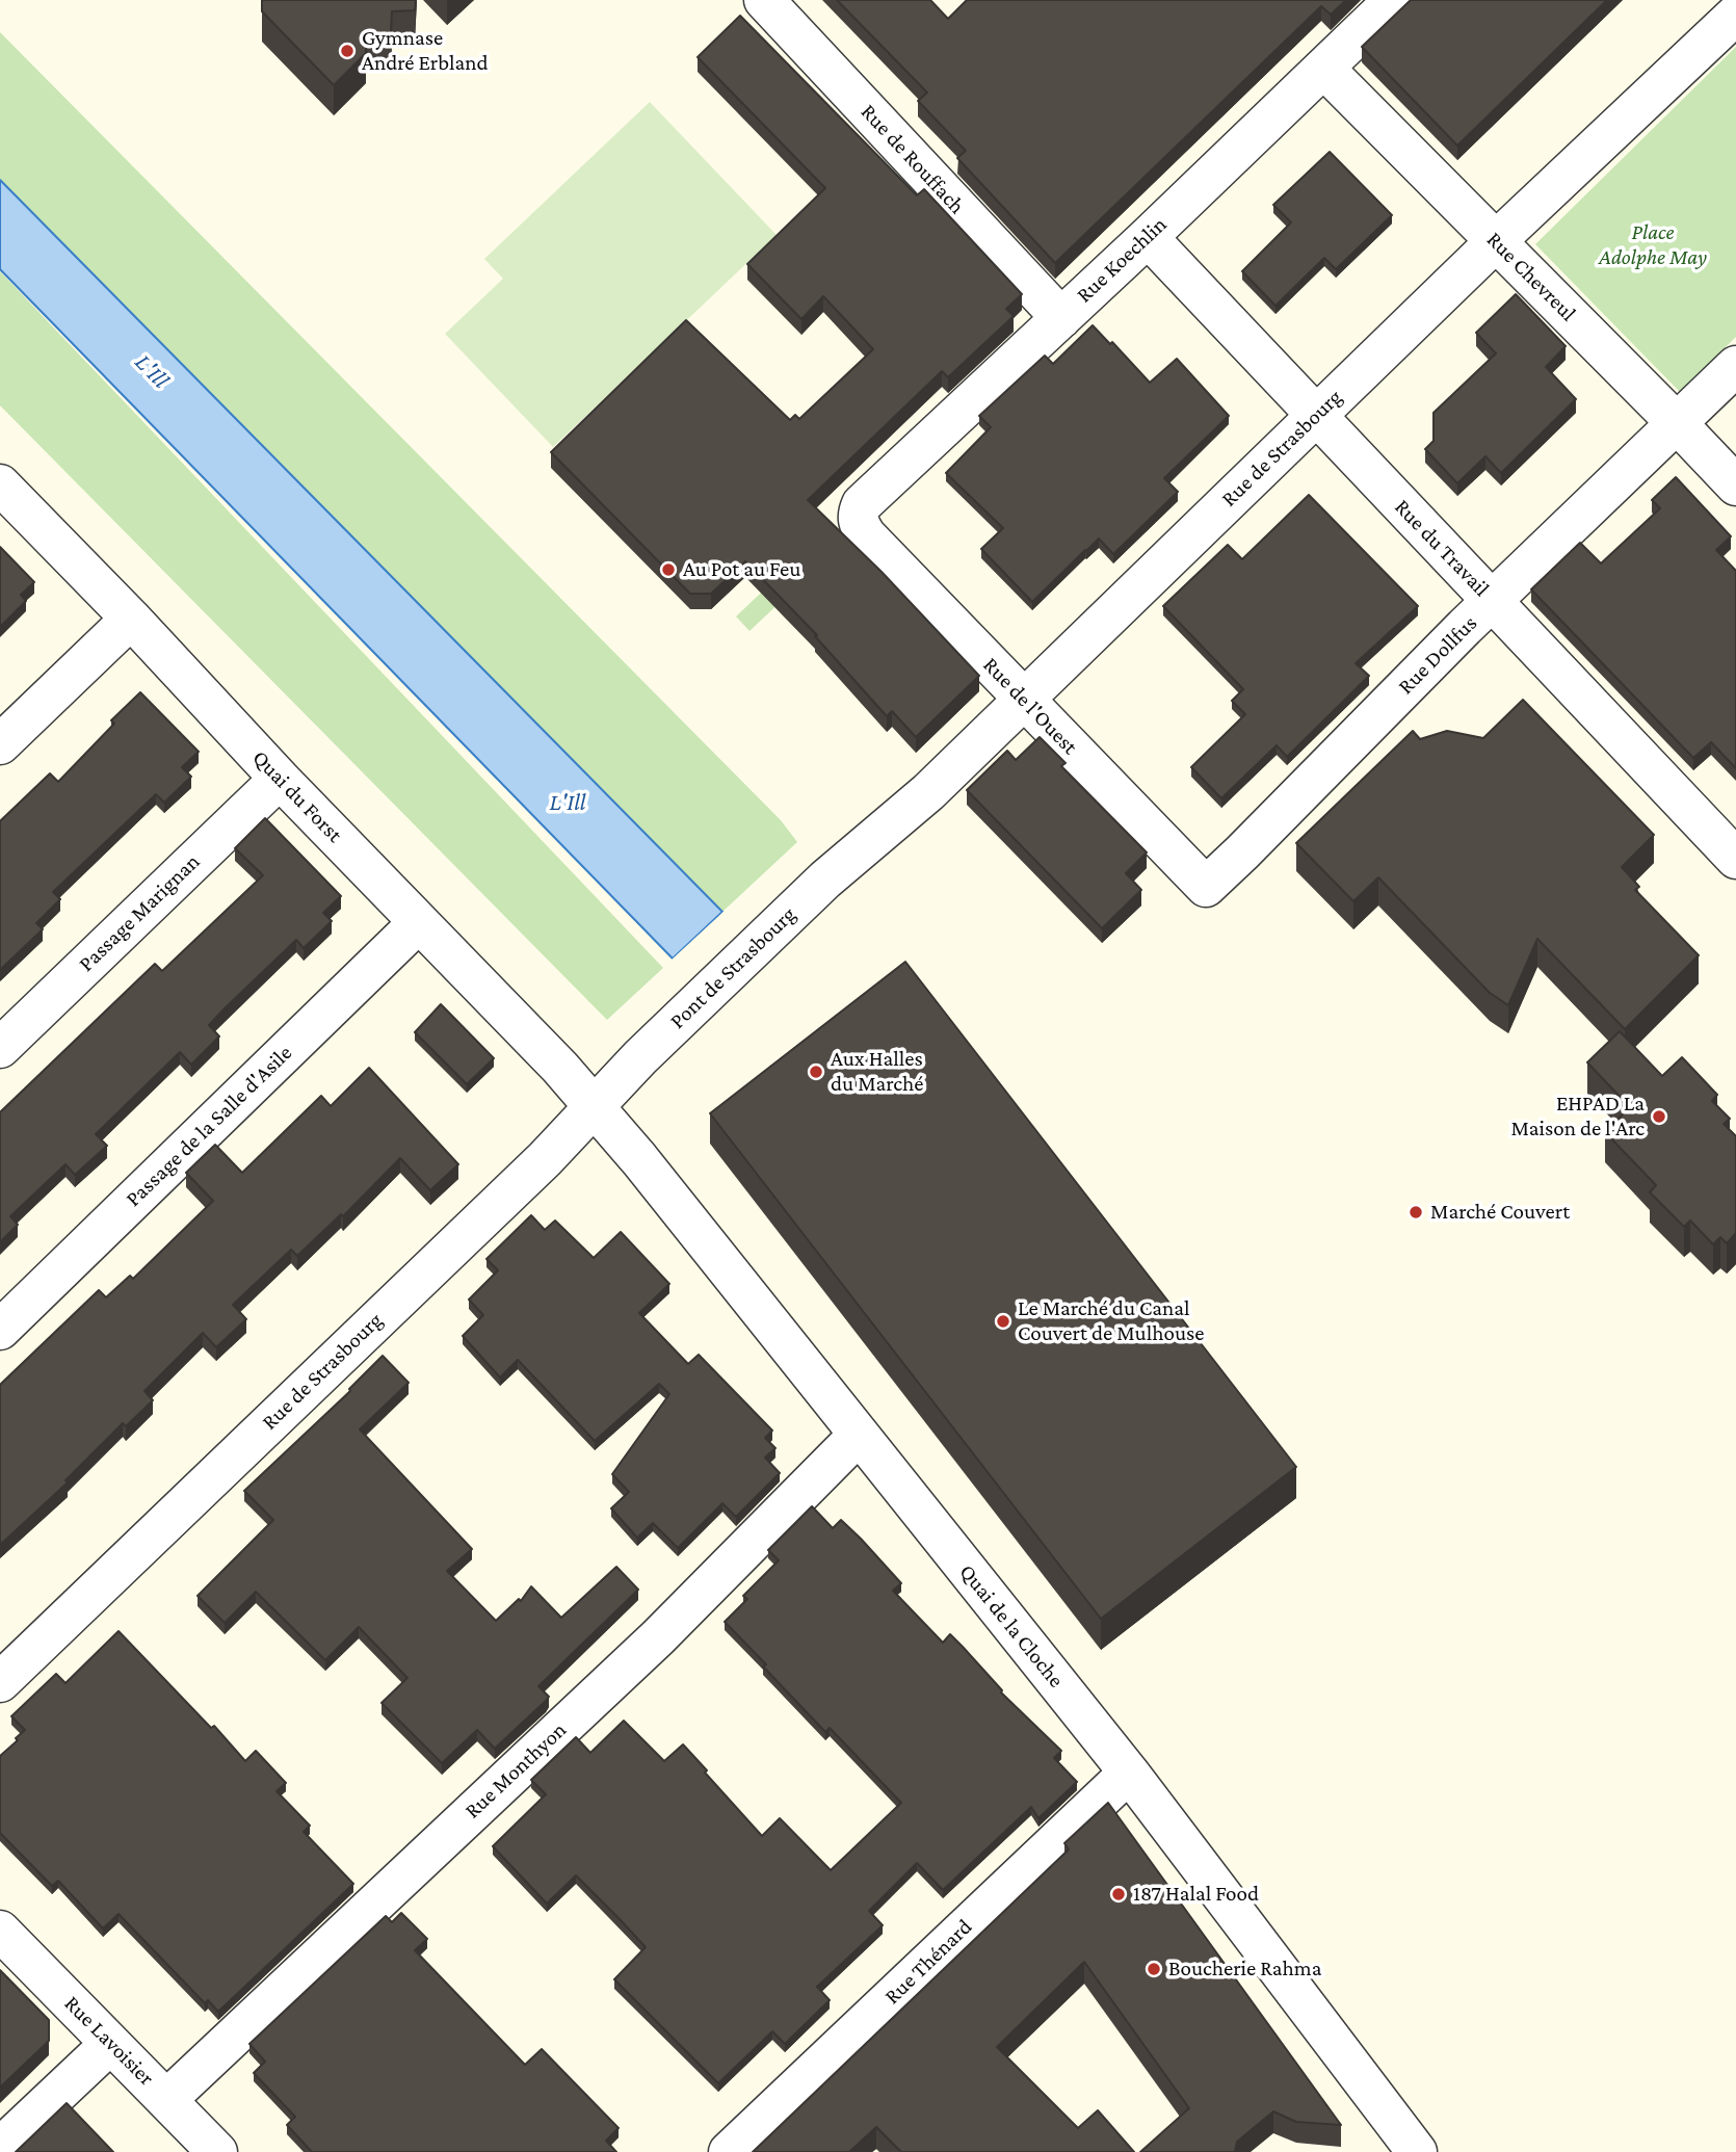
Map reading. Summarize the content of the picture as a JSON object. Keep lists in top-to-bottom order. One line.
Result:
{"streets":{"street":["Rue de Rouffach","Rue Koechlin","Rue Chevreul","Rue de Strasbourg","Rue du Travail","Rue Dollfus","Rue de l'Ouest","Quai du Forst","Passage Marignan","Pont de Strasbourg","Passage de la Salle d'Asile","Quai de la Cloche","Rue Monthyon","Rue Thénard","Rue Lavoisier"]},"crossings":[["Rue de Rouffach","Rue Koechlin"],["Rue Koechlin","Rue Chevreul"],["Rue Koechlin","Rue du Travail"],["Rue Koechlin","Rue de l'Ouest"],["Rue Chevreul","Rue de Strasbourg"],["Rue Chevreul","Rue Dollfus"],["Rue de Strasbourg","Rue du Travail"],["Rue de Strasbourg","Rue de l'Ouest"],["Rue de Strasbourg","Quai du Forst"],["Rue de Strasbourg","Pont de Strasbourg"],["Rue de Strasbourg","Quai de la Cloche"],["Rue du Travail","Rue Dollfus"],["Rue Dollfus","Rue de l'Ouest"],["Quai du Forst","Passage Marignan"],["Quai du Forst","Passage de la Salle d'Asile"],["Quai du Forst","Quai de la Cloche"],["Quai de la Cloche","Rue Monthyon"],["Quai de la Cloche","Rue Thénard"],["Rue Monthyon","Rue Lavoisier"]],"water":["L'Ill"],"parks":["Place Adolphe May"],"places":["Gymnase André Erbland","Au Pot au Feu","Aux Halles du Marché","EHPAD La Maison de l'Arc","Marché Couvert","Le Marché du Canal Couvert de Mulhouse","187 Halal Food","Boucherie Rahma"]}
